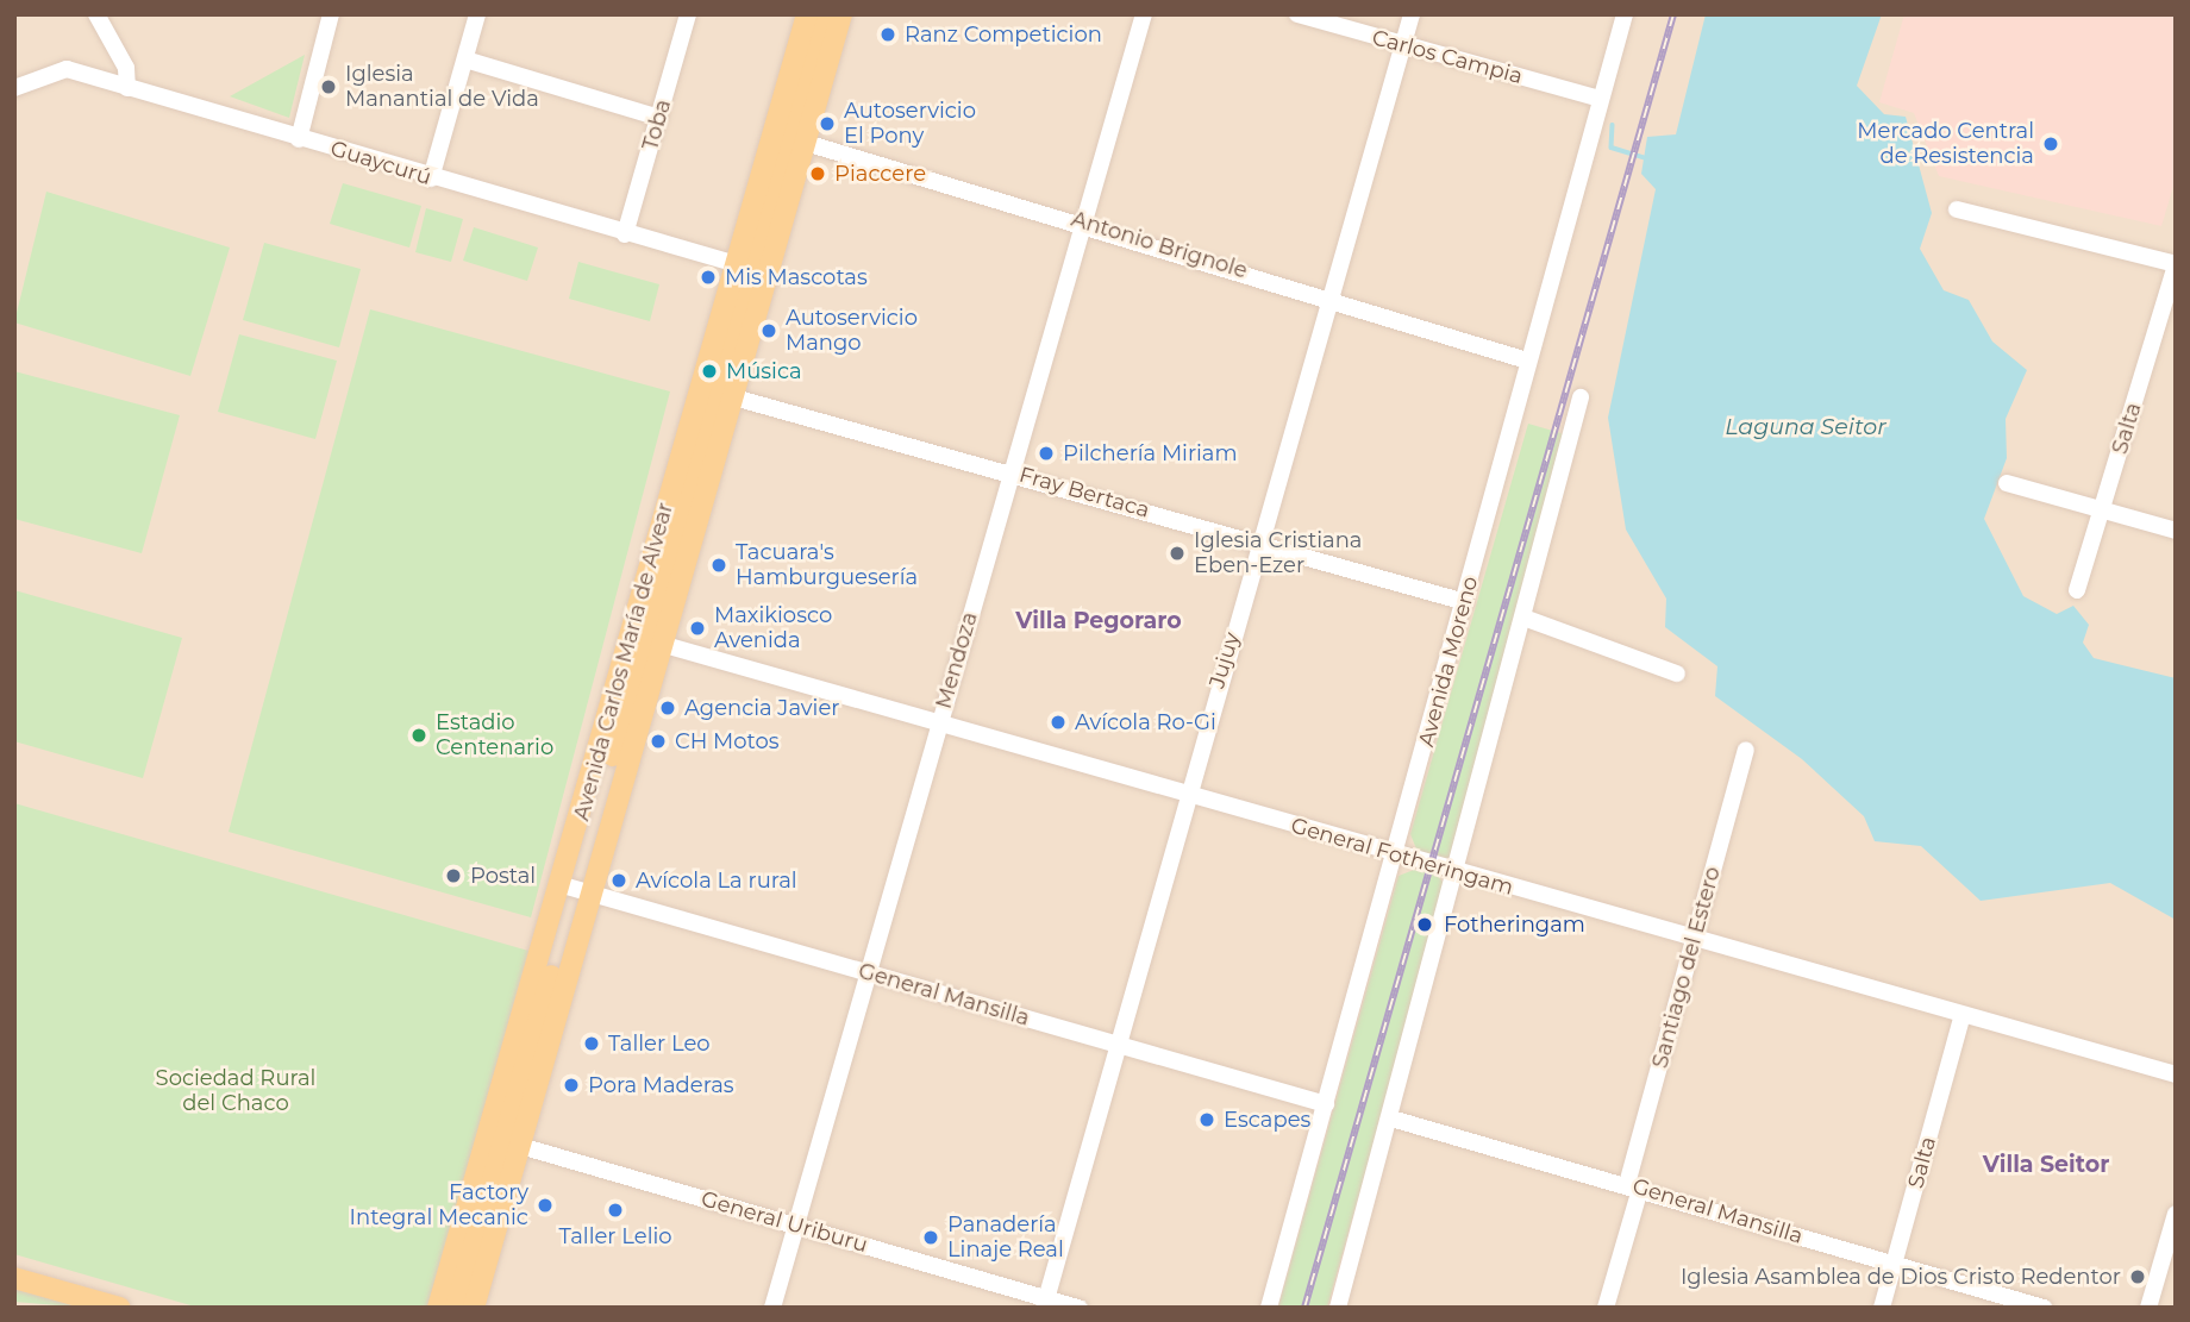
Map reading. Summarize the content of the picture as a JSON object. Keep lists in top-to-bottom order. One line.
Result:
{"streets":{"main road":["Avenida Carlos María de Alvear"],"street":["Carlos Campia","Toba","Guaycurú","Antonio Brignole","Salta","Fray Bertaca","Mendoza","Jujuy","Avenida Moreno","General Fotheringam","Santiago del Estero","General Mansilla","General Uriburu"]},"crossings":[["Carlos Campia","Jujuy"],["Carlos Campia","Avenida Moreno"],["Toba","Guaycurú"],["Guaycurú","Avenida Carlos María de Alvear"],["Antonio Brignole","Mendoza"],["Antonio Brignole","Jujuy"],["Antonio Brignole","Avenida Carlos María de Alvear"],["Antonio Brignole","Avenida Moreno"],["Salta","General Fotheringam"],["Salta","General Mansilla"],["Fray Bertaca","Mendoza"],["Fray Bertaca","Jujuy"],["Fray Bertaca","Avenida Carlos María de Alvear"],["Fray Bertaca","Avenida Moreno"],["Mendoza","General Fotheringam"],["Mendoza","General Mansilla"],["Mendoza","General Uriburu"],["Jujuy","General Fotheringam"],["Jujuy","General Mansilla"],["Jujuy","General Uriburu"],["Avenida Carlos María de Alvear","General Fotheringam"],["Avenida Carlos María de Alvear","General Mansilla"],["Avenida Carlos María de Alvear","General Uriburu"],["Avenida Moreno","General Fotheringam"],["Avenida Moreno","General Mansilla"],["General Fotheringam","Santiago del Estero"],["Santiago del Estero","General Mansilla"]],"districts":["Villa Pegoraro","Villa Seitor"],"water":["Laguna Seitor"],"parks":["Sociedad Rural del Chaco"],"places":["Ranz Competicion","Iglesia Manantial de Vida","Autoservicio El Pony","Mercado Central de Resistencia","Piaccere","Mis Mascotas","Autoservicio Mango","Música","Pilchería Miriam","Iglesia Cristiana Eben-Ezer","Tacuara's Hamburguesería","Maxikiosco Avenida","Agencia Javier","Avícola Ro-Gi","Estadio Centenario","CH Motos","Postal","Avícola La rural","Fotheringam","Taller Leo","Pora Maderas","Escapes","Factory Integral Mecanic","Taller Lelio","Panadería Linaje Real","Iglesia Asamblea de Dios Cristo Redentor"]}
